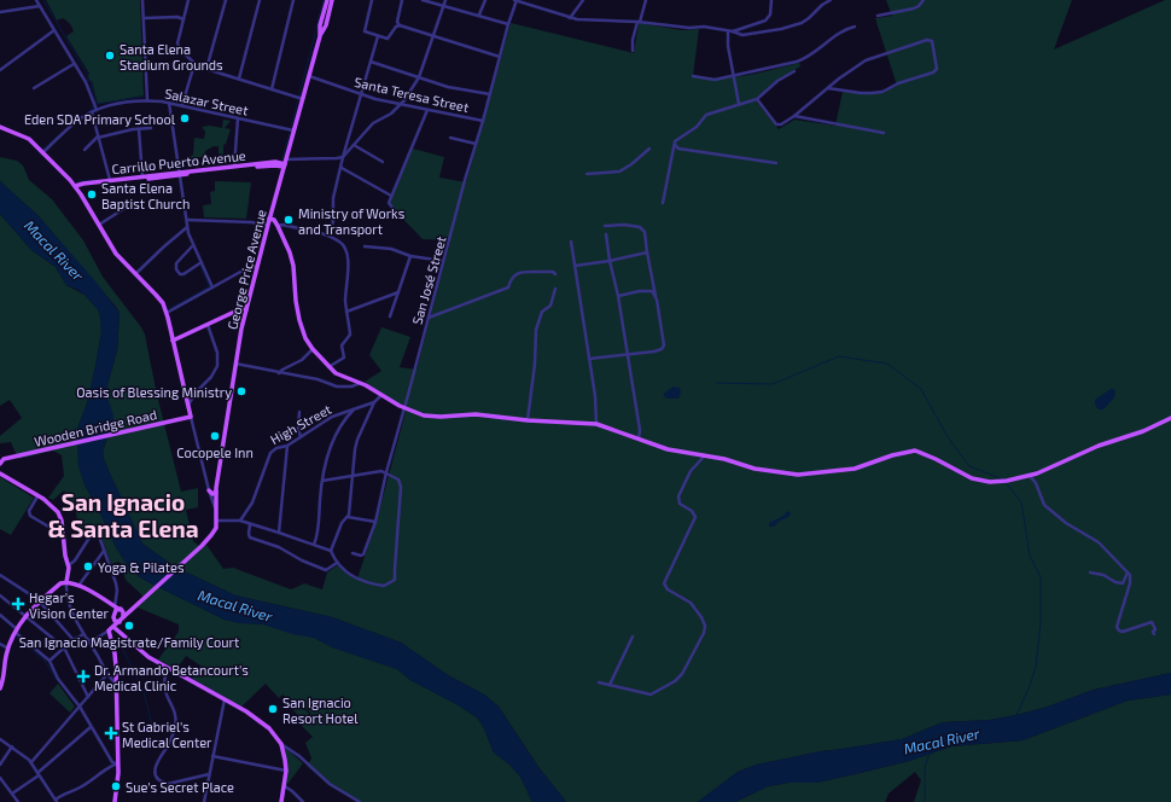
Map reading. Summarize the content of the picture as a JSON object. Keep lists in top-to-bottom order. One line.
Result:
{"streets":{"main road":["Carrillo Puerto Avenue","George Price Avenue","Wooden Bridge Road"],"street":["Santa Teresa Street","Salazar Street","San José Street","High Street"]},"crossings":[["Santa Teresa Street","George Price Avenue"],["Santa Teresa Street","San José Street"],["Salazar Street","George Price Avenue"],["Carrillo Puerto Avenue","George Price Avenue"],["George Price Avenue","Wooden Bridge Road"]],"districts":["San Ignacio & Santa Elena"],"water":["Macal River"],"places":{"other":["Santa Elena Stadium Grounds","Eden SDA Primary School","Santa Elena Baptist Church","Ministry of Works and Transport","Oasis of Blessing Ministry","Cocopele Inn","Yoga & Pilates","San Ignacio Magistrate/Family Court","San Ignacio Resort Hotel","Sue's Secret Place"],"health":["Hegar's Vision Center","Dr. Armando Betancourt's Medical Clinic","St Gabriel's Medical Center"]}}
